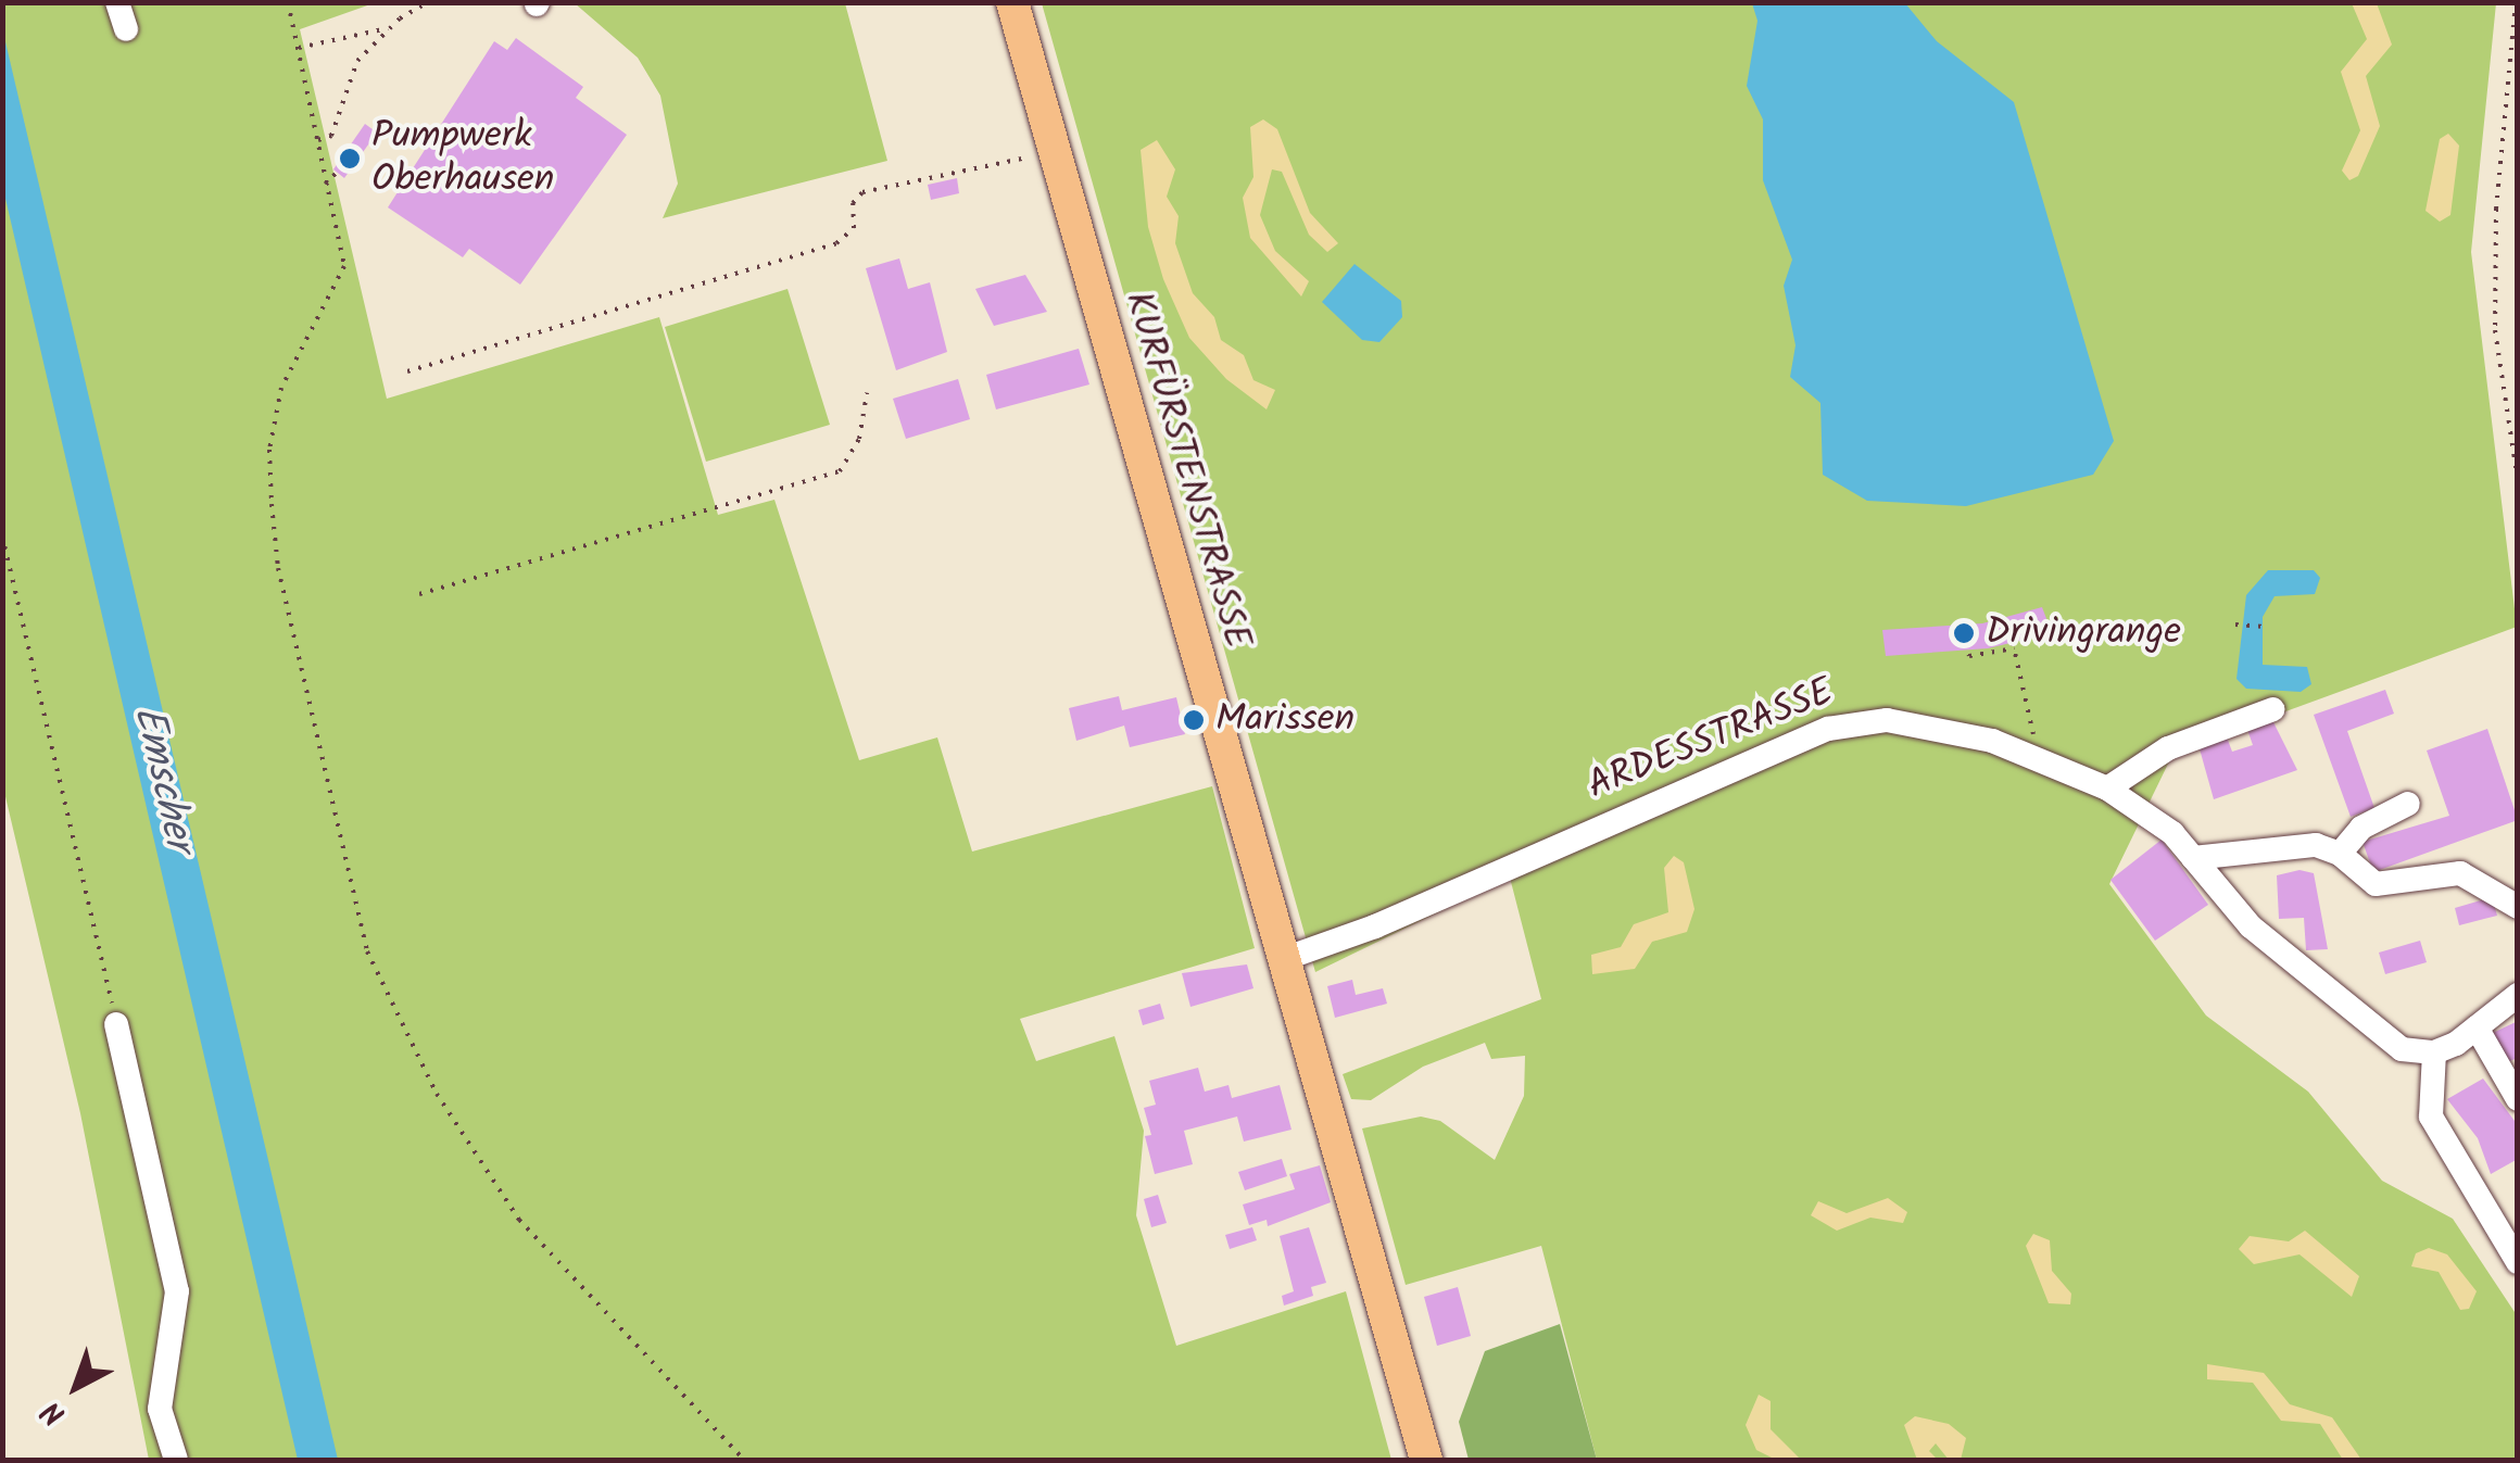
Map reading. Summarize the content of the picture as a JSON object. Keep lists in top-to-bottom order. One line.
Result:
{"streets":{"main road":["KURFÜRSTENSTRASSE"],"street":["ARDESSTRASSE"]},"crossings":[["KURFÜRSTENSTRASSE","ARDESSTRASSE"]],"water":["Emscher"],"places":["Pumpwerk Oberhausen","Drivingrange","Marissen"],"north":"bottom left"}
